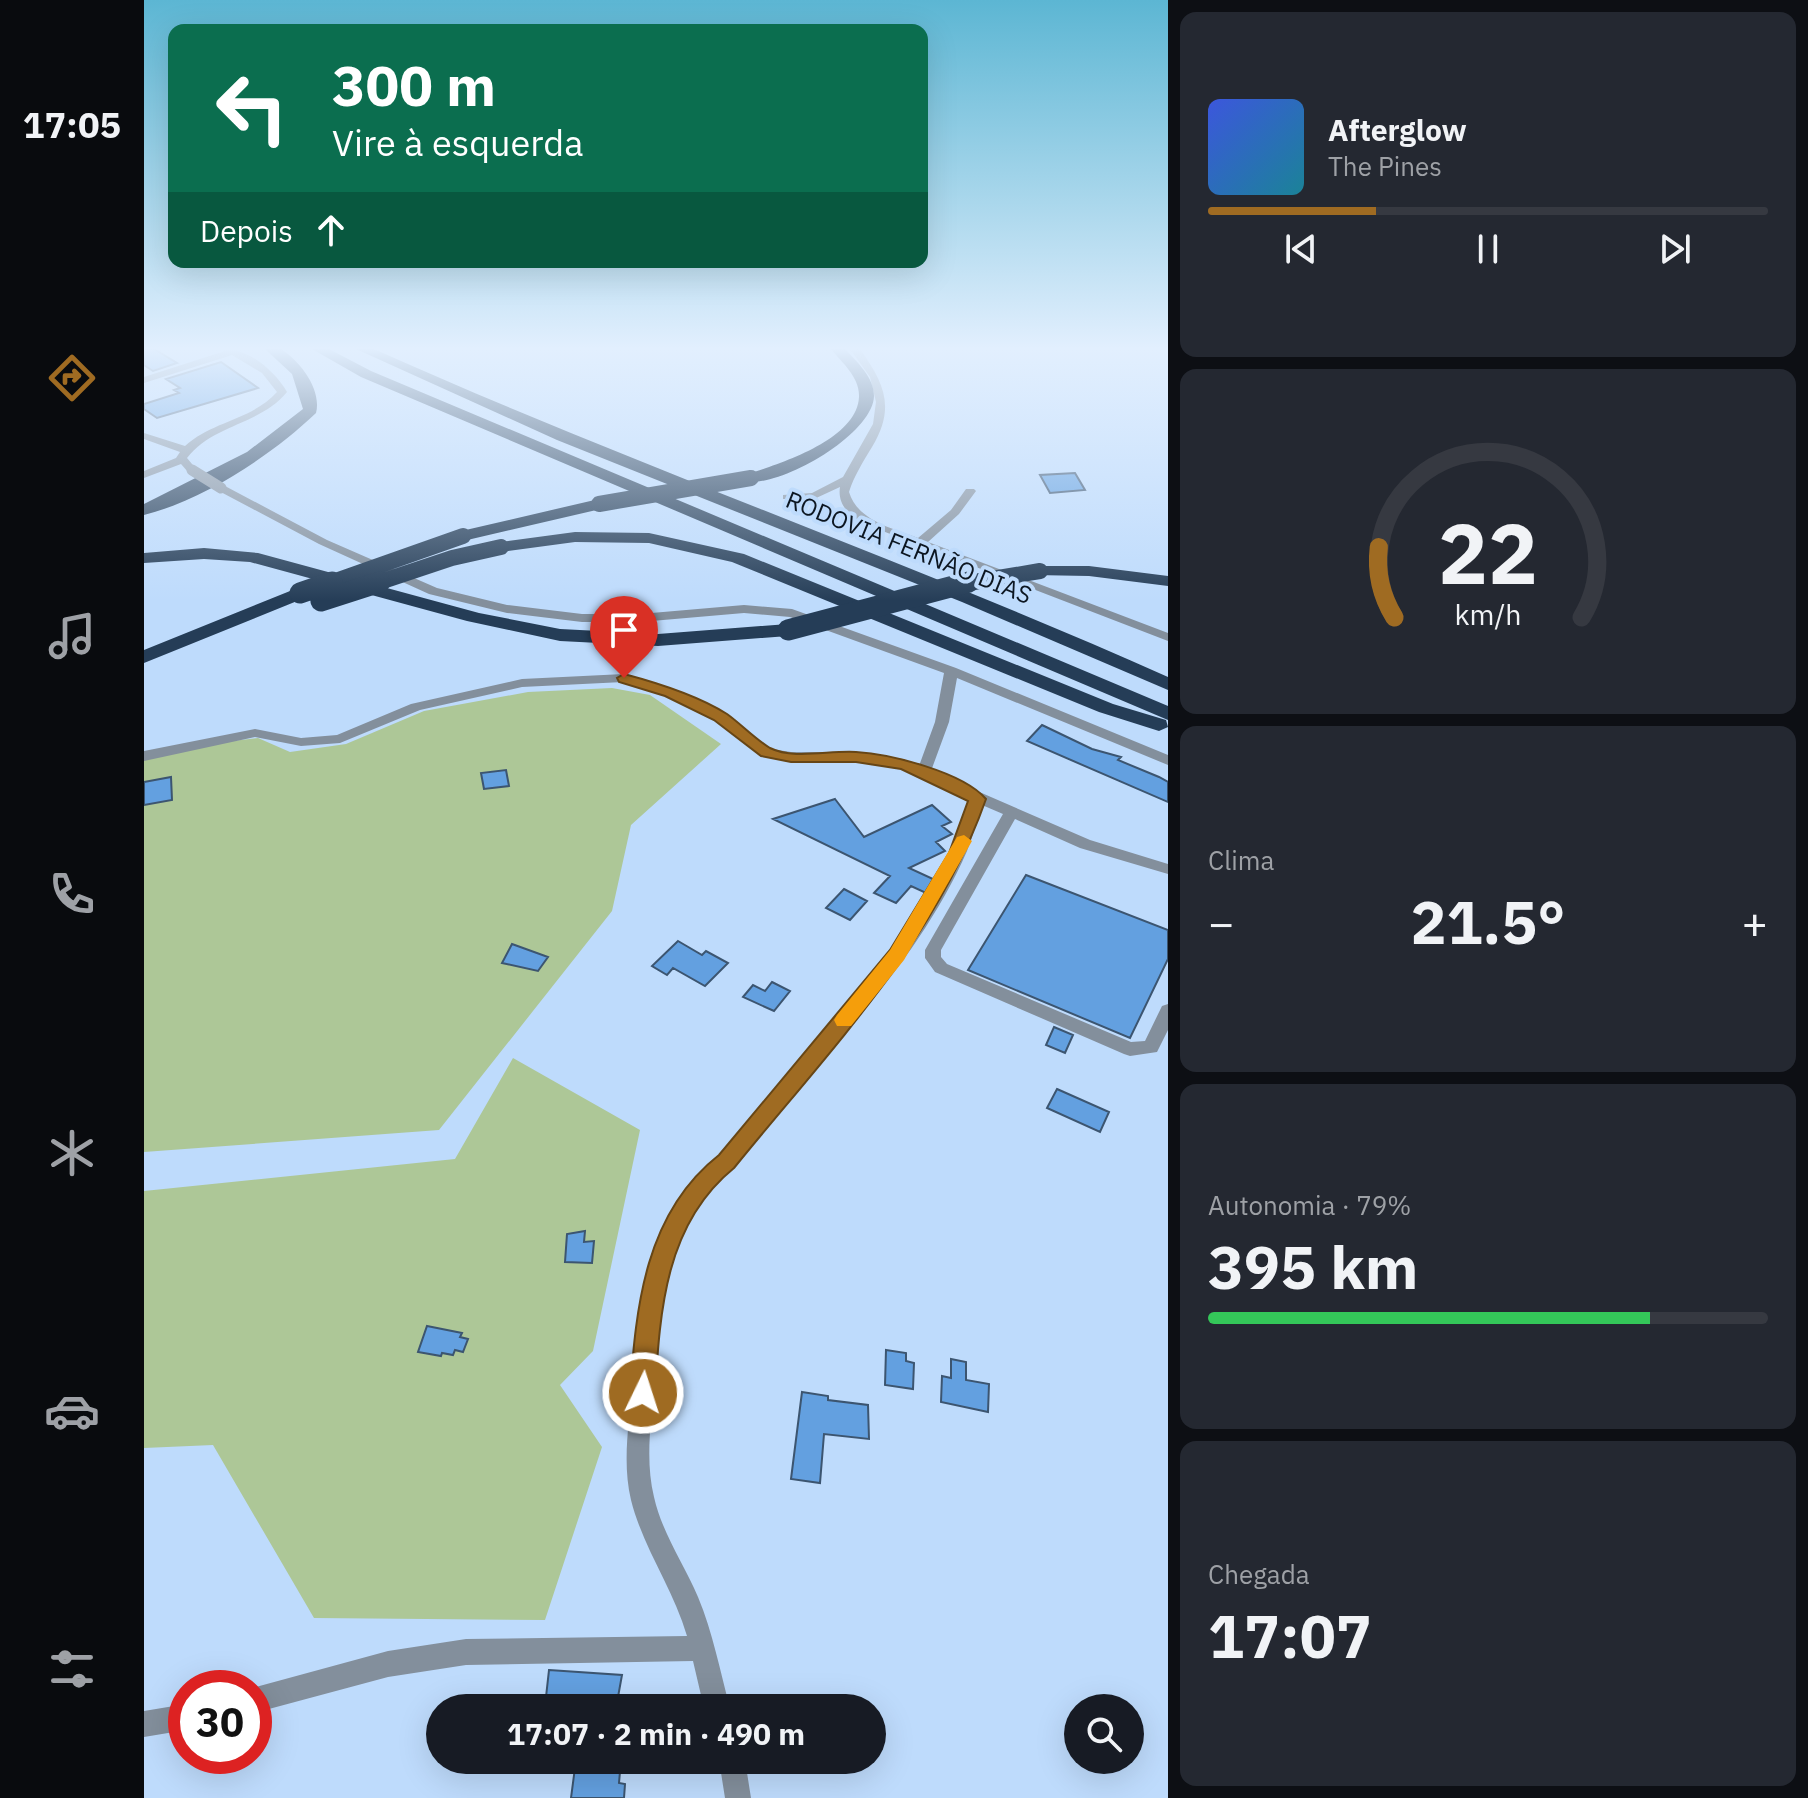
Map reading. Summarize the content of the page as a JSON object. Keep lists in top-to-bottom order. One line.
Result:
{"streets":{"highway":["RODOVIA FERNÃO DIAS"]},"page":{"tabs":"17:05","turn":["300 m","Vire à esquerda"],"song":["Afterglow","The Pines"],"then":"Depois","tile":["Clima",["Autonomia · 79%","395 km"],["Chegada","17:07"]],"heat":["−","21.5°","+"],"limit":"30","trip":"17:07 · 2 min · 490 m","gauge":["22","km/h"]}}
